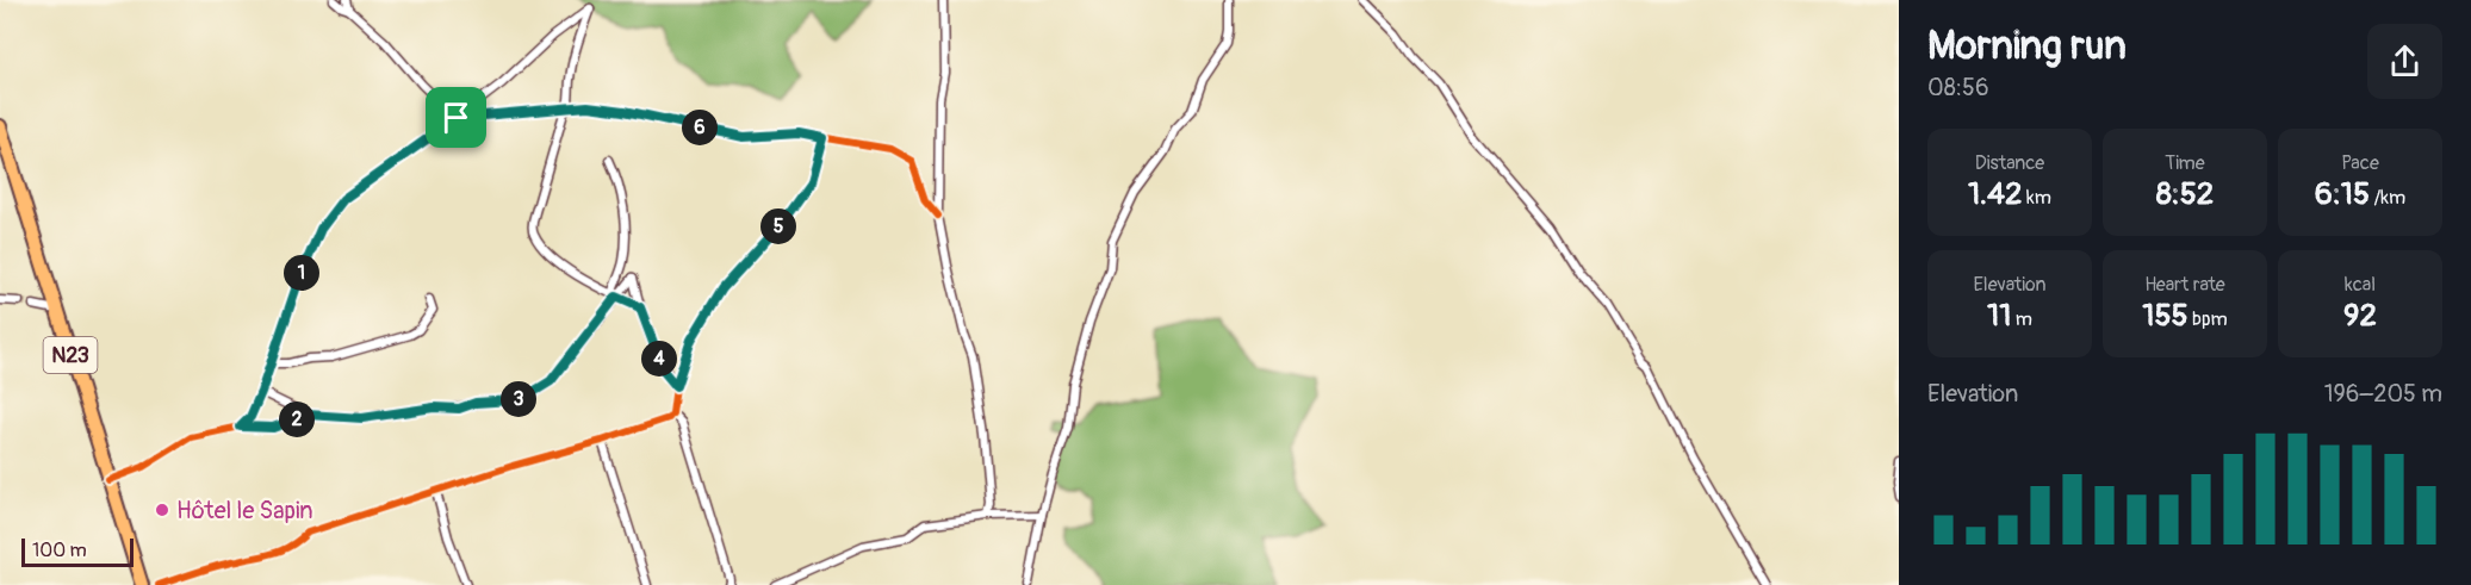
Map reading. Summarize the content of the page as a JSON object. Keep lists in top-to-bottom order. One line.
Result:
{"streets":{"highway":["N23"]},"places":["Hôtel le Sapin"],"scale_bar":"100 m","page":{"heading":["Morning run","08:56"],"pins":["6","5","1","4","3","2"],"stats":[["Distance","1.42 km"],["Time","8:52"],["Pace","6:15 /km"],["Elevation","11 m"],["Heart rate","155 bpm"],["kcal","92"]],"chart":["Elevation","196–205 m"],"scale":"100 m"}}
